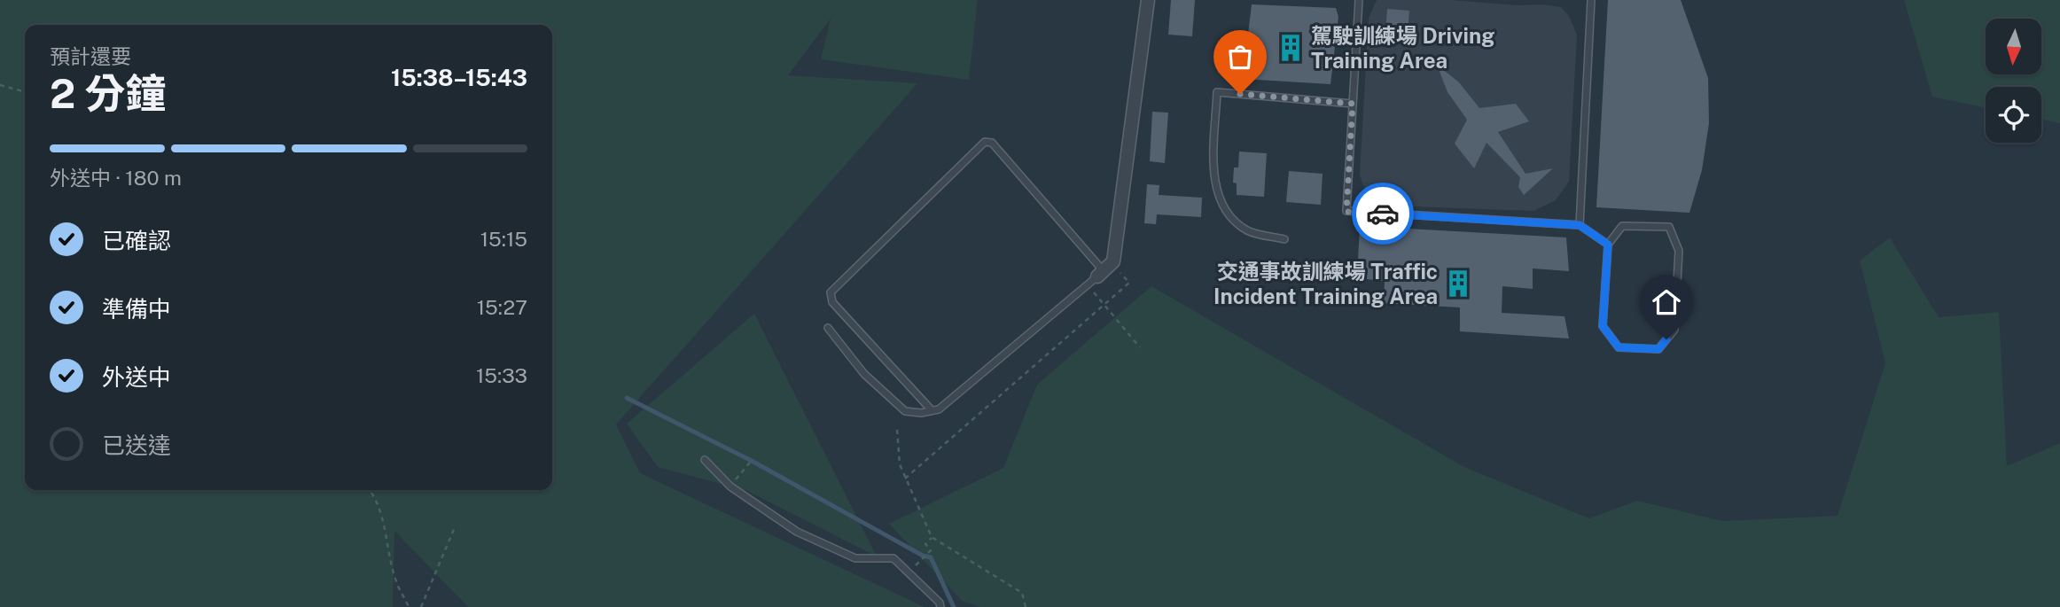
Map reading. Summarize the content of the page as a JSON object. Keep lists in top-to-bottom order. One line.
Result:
{"places":{"building":["駕駛訓練場 Driving Training Area","交通事故訓練場 Traffic Incident Training Area"]},"north":"bottom","page":{"heading":["2 分鐘","預計還要","15:38–15:43"],"bar":"外送中 · 180 m","list":[["已確認","15:15"],["準備中","15:27"],["外送中","15:33"],"已送達"]}}
